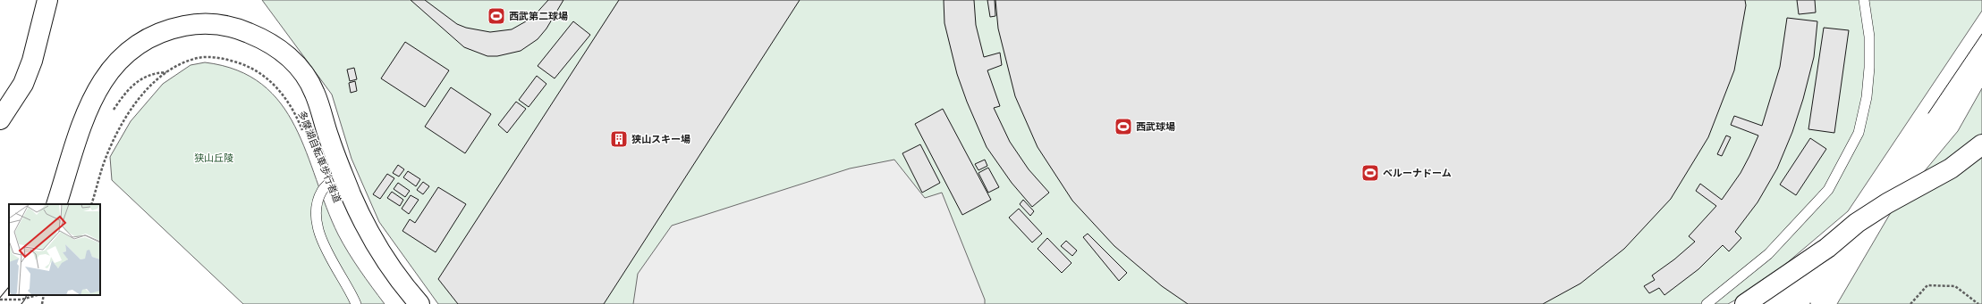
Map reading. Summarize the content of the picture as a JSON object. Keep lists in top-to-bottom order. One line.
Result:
{"streets":{"path":["多摩湖自転車歩行者道"]},"parks":["狭山丘陵"],"places":{"sports":["西武第二球場","西武球場","ベルーナドーム"],"building":["狭山スキー場"]}}
